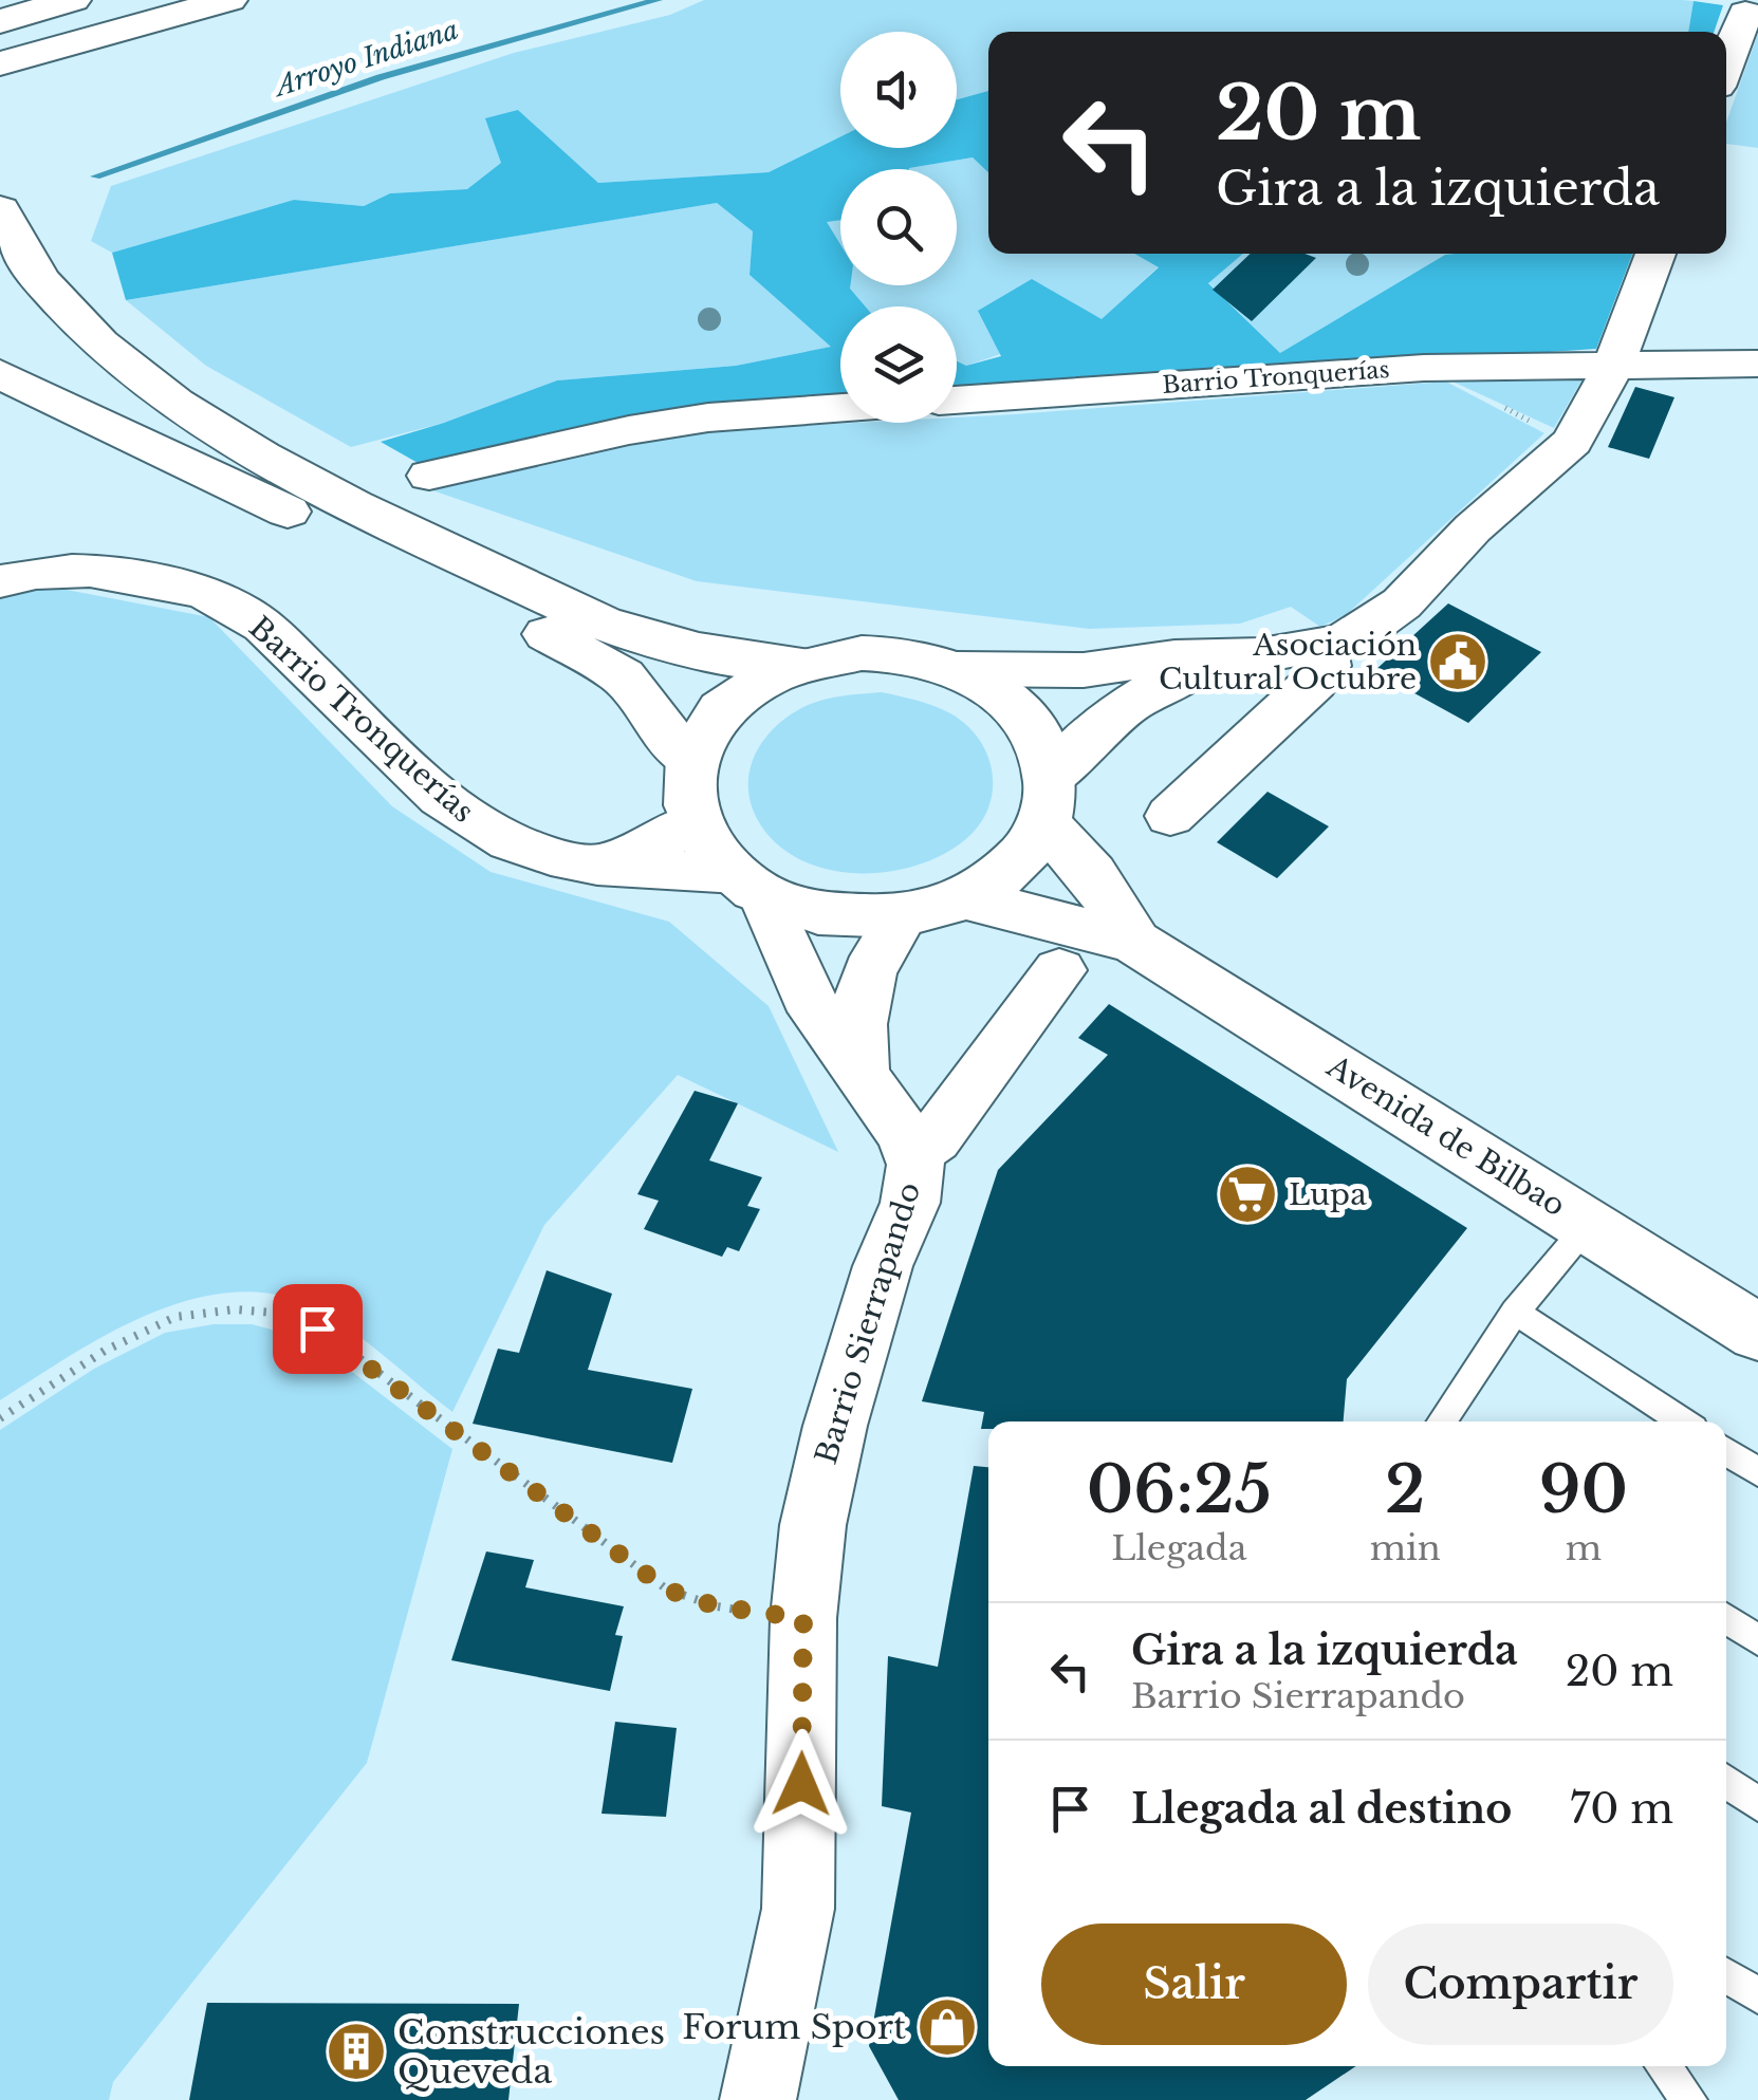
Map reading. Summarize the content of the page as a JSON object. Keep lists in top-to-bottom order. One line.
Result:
{"streets":{"main road":["Avenida de Bilbao"],"street":["Barrio Tronquerías","Barrio Sierrapando"]},"crossings":[["Barrio Tronquerías","Barrio Sierrapando"]],"water":["Arroyo Indiana"],"places":{"public building":["Asociación Cultural Octubre"],"supermarket":["Lupa"],"shop":["Forum Sport"],"building":["Construcciones Queveda"]},"page":{"turn":["20 m","Gira a la izquierda"],"eta":["06:25","Llegada","2","min","90","m"],"list":[{"name":"Gira a la izquierda","note":"Barrio Sierrapando","value":"20 m"},{"name":"Llegada al destino","value":"70 m"}],"buttons":["Salir","Compartir"]}}
